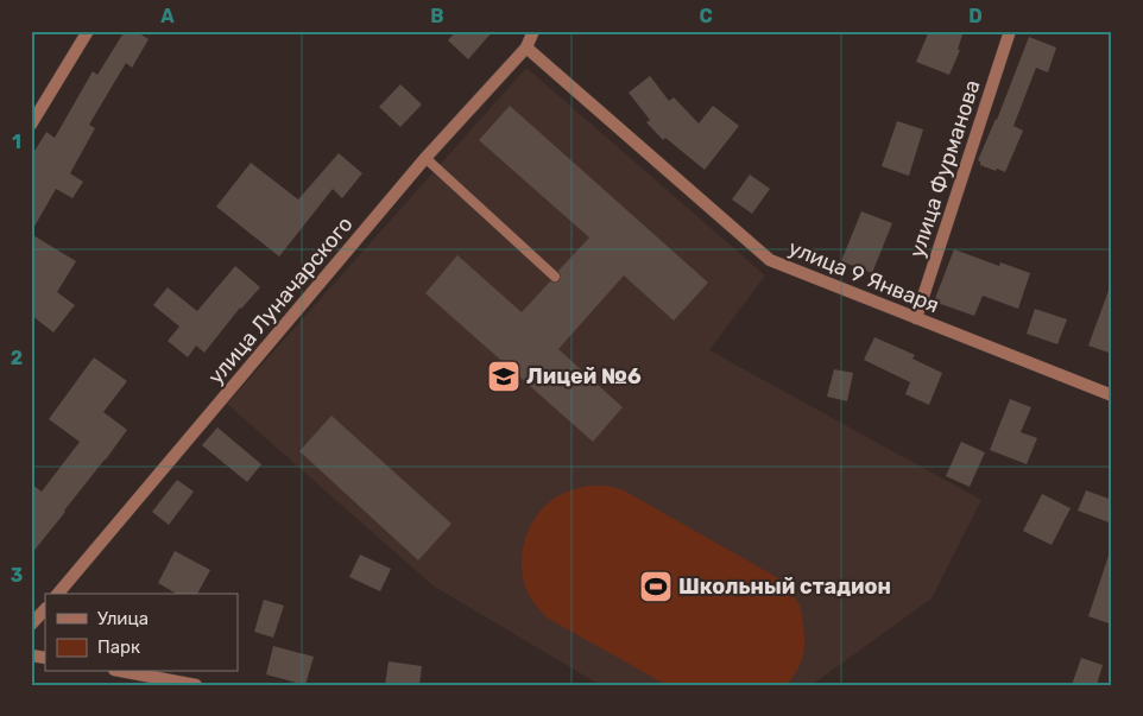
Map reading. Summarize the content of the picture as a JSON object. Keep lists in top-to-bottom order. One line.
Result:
{"streets":{"street":["улица Фурманова","улица 9 Января","улица Луначарского"]},"crossings":[["улица Фурманова","улица 9 Января"],["улица 9 Января","улица Луначарского"]],"places":{"school or university":["Лицей №6"],"sports":["Школьный стадион"]},"legend":["Улица","Парк"],"grid":{"columns":["A","B","C","D"],"rows":["1","2","3"]}}
